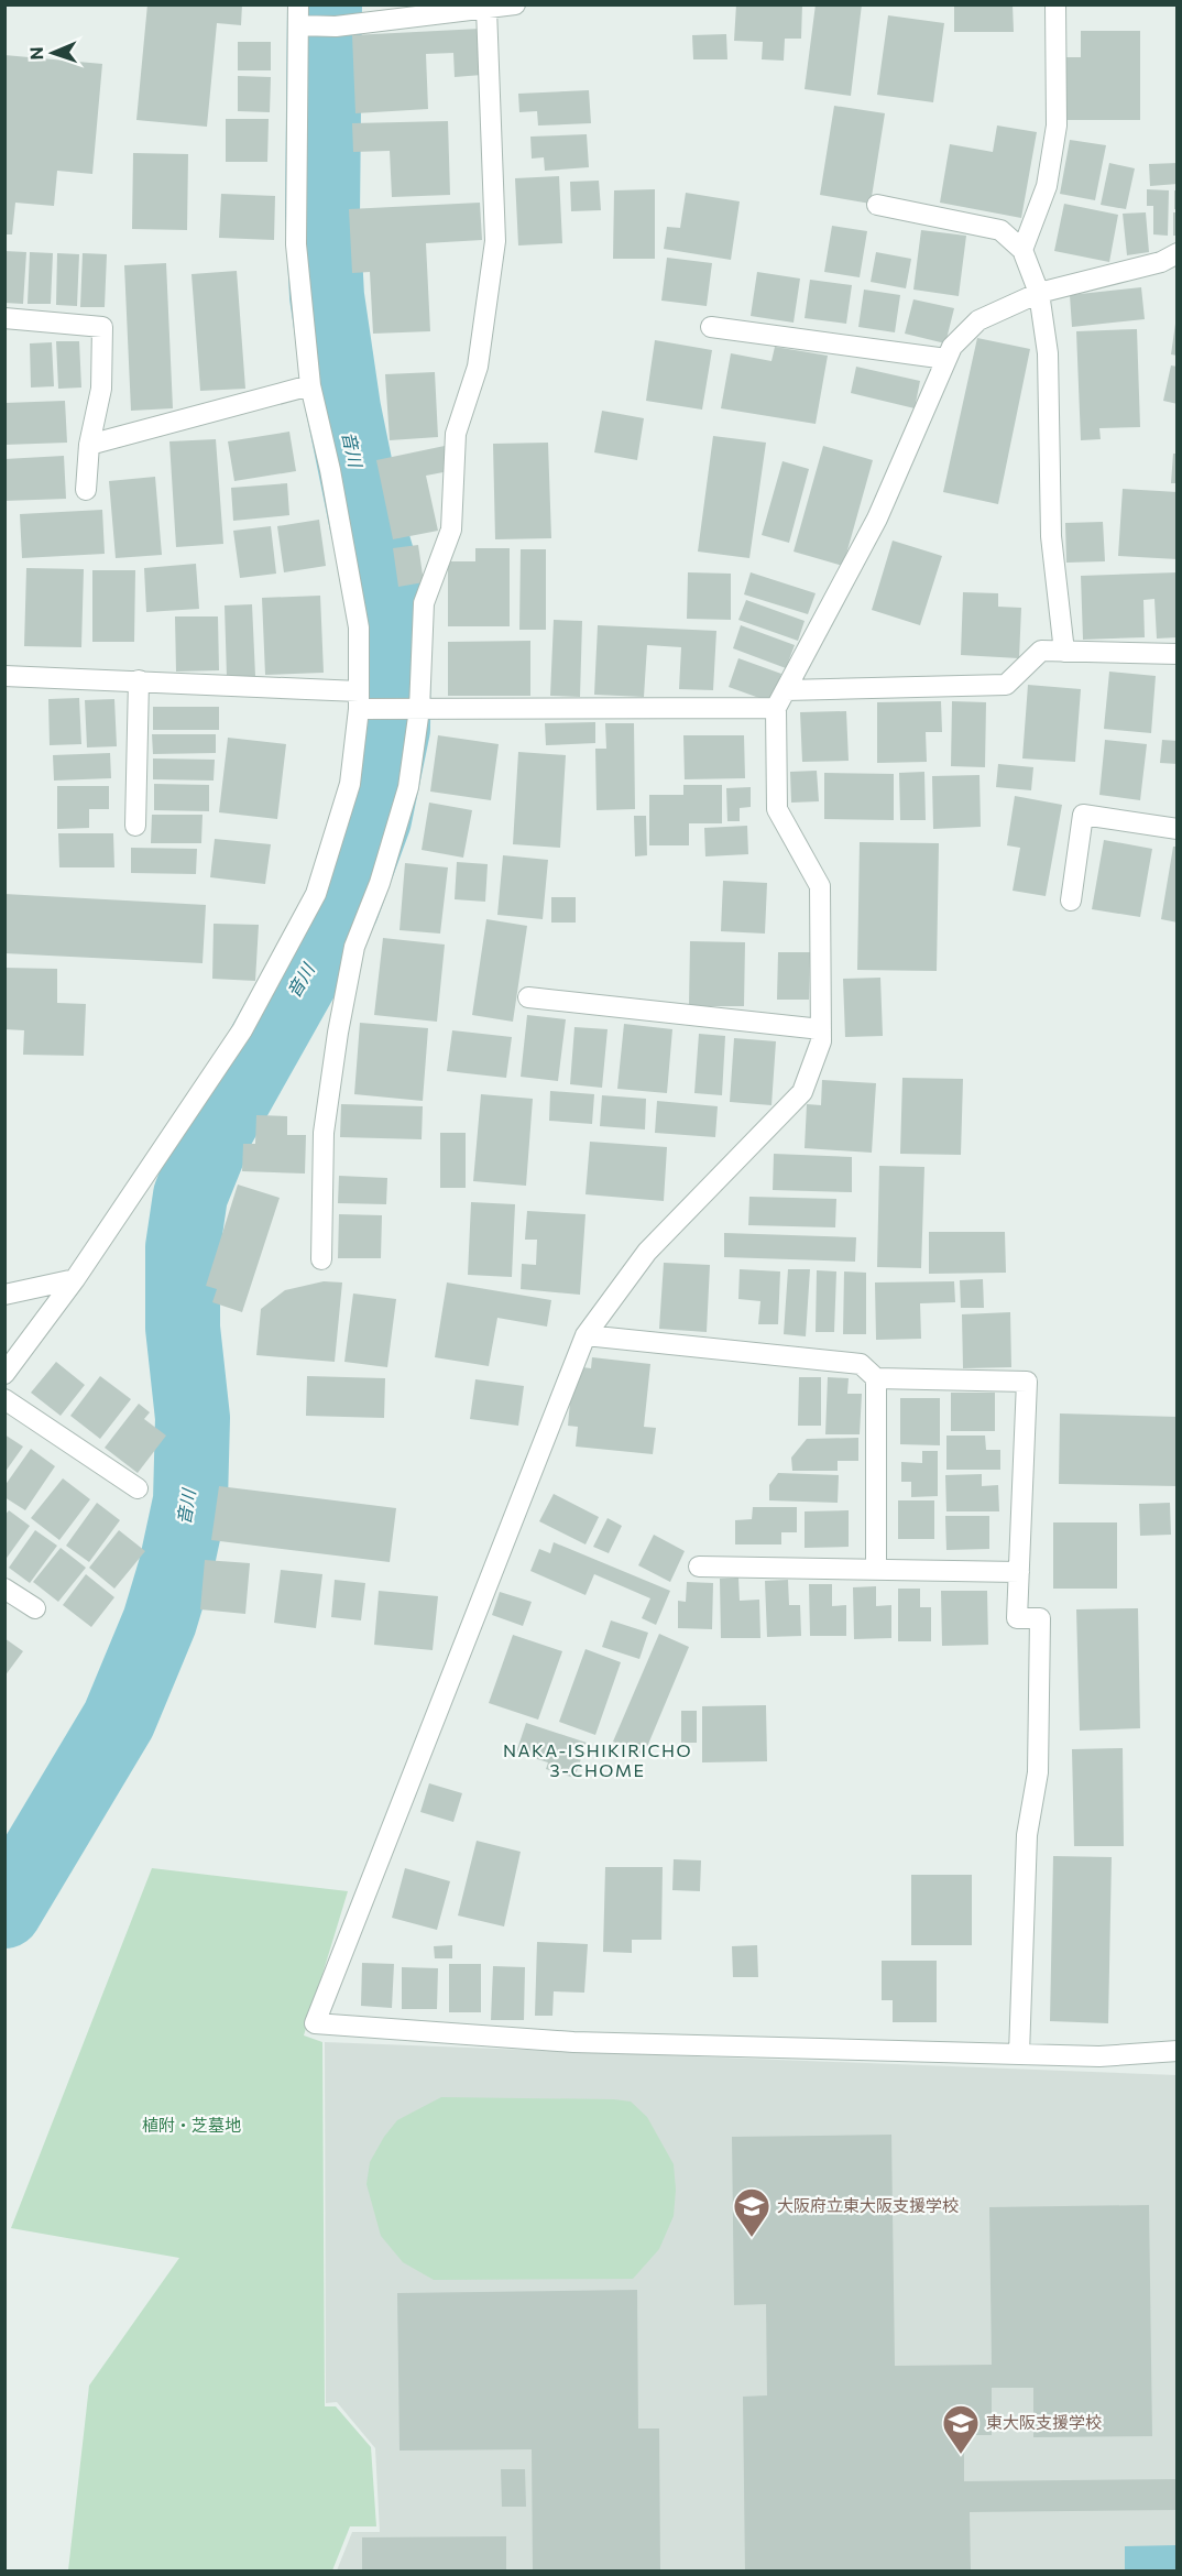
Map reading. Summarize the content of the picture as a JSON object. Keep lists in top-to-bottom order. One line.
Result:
{"districts":["NAKA-ISHIKIRICHO 3-CHOME"],"water":["音川"],"parks":["植附・芝墓地"],"places":{"school or university":["大阪府立東大阪支援学校","東大阪支援学校"]},"north":"left"}
